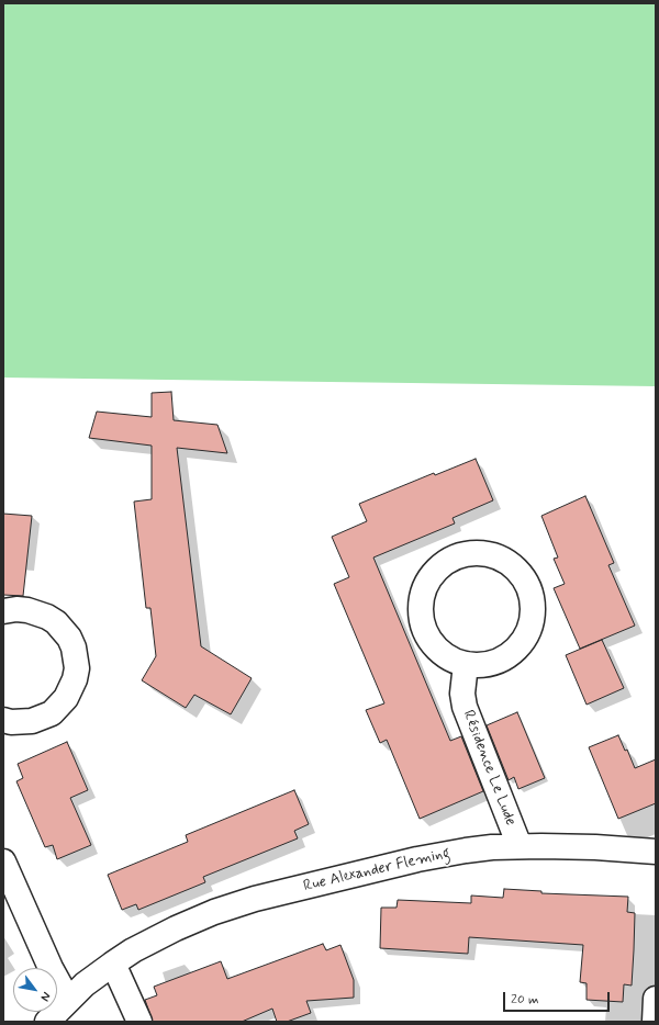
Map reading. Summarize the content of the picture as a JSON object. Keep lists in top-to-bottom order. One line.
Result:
{"streets":{"street":["Résidence Le Lude","Rue Alexander Fleming"]},"crossings":[["Résidence Le Lude","Rue Alexander Fleming"]],"scale_bar":"20 m","north":"bottom right"}
